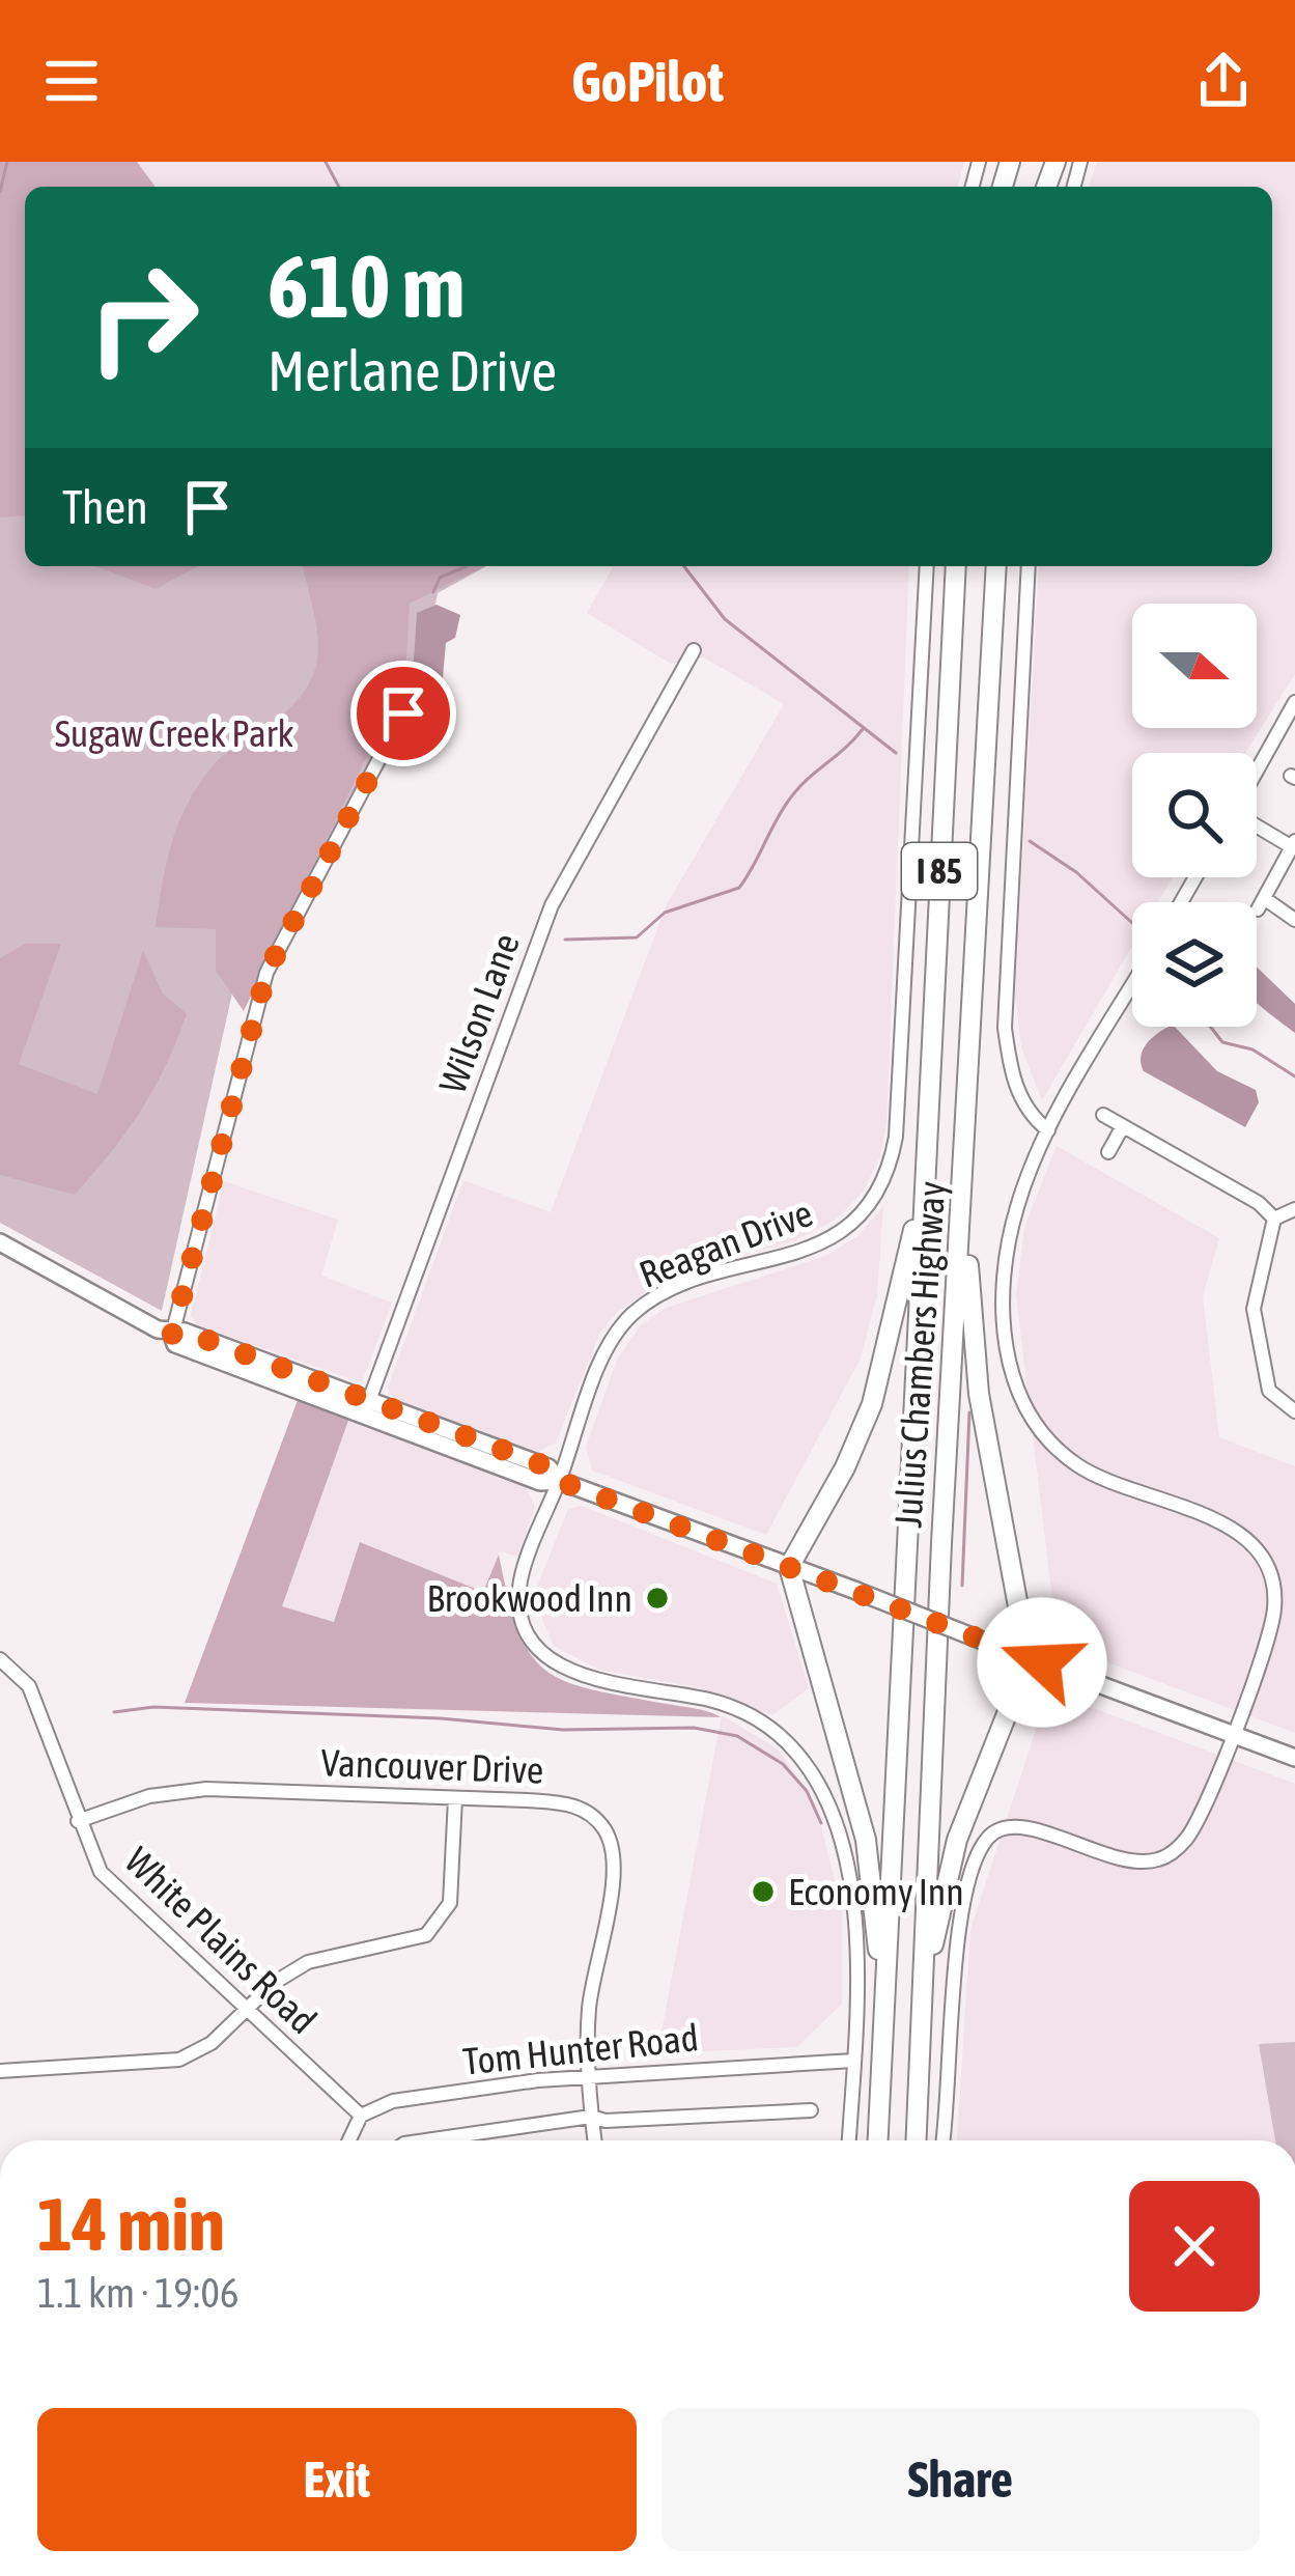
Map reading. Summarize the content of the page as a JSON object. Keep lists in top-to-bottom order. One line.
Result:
{"streets":{"highway":["I 85","Julius Chambers Highway"],"street":["Wilson Lane","Reagan Drive","Vancouver Drive","White Plains Road","Tom Hunter Road"]},"crossings":[["Reagan Drive","Tom Hunter Road"],["Vancouver Drive","White Plains Road"],["Vancouver Drive","Tom Hunter Road"],["White Plains Road","Tom Hunter Road"]],"parks":["Sugaw Creek Park"],"places":["Brookwood Inn","Economy Inn"],"north":"right","page":{"header":"GoPilot","turn":["610 m","Merlane Drive"],"then":"Then","heading":["14 min","1.1 km · 19:06"],"buttons":["Exit","Share"]}}
